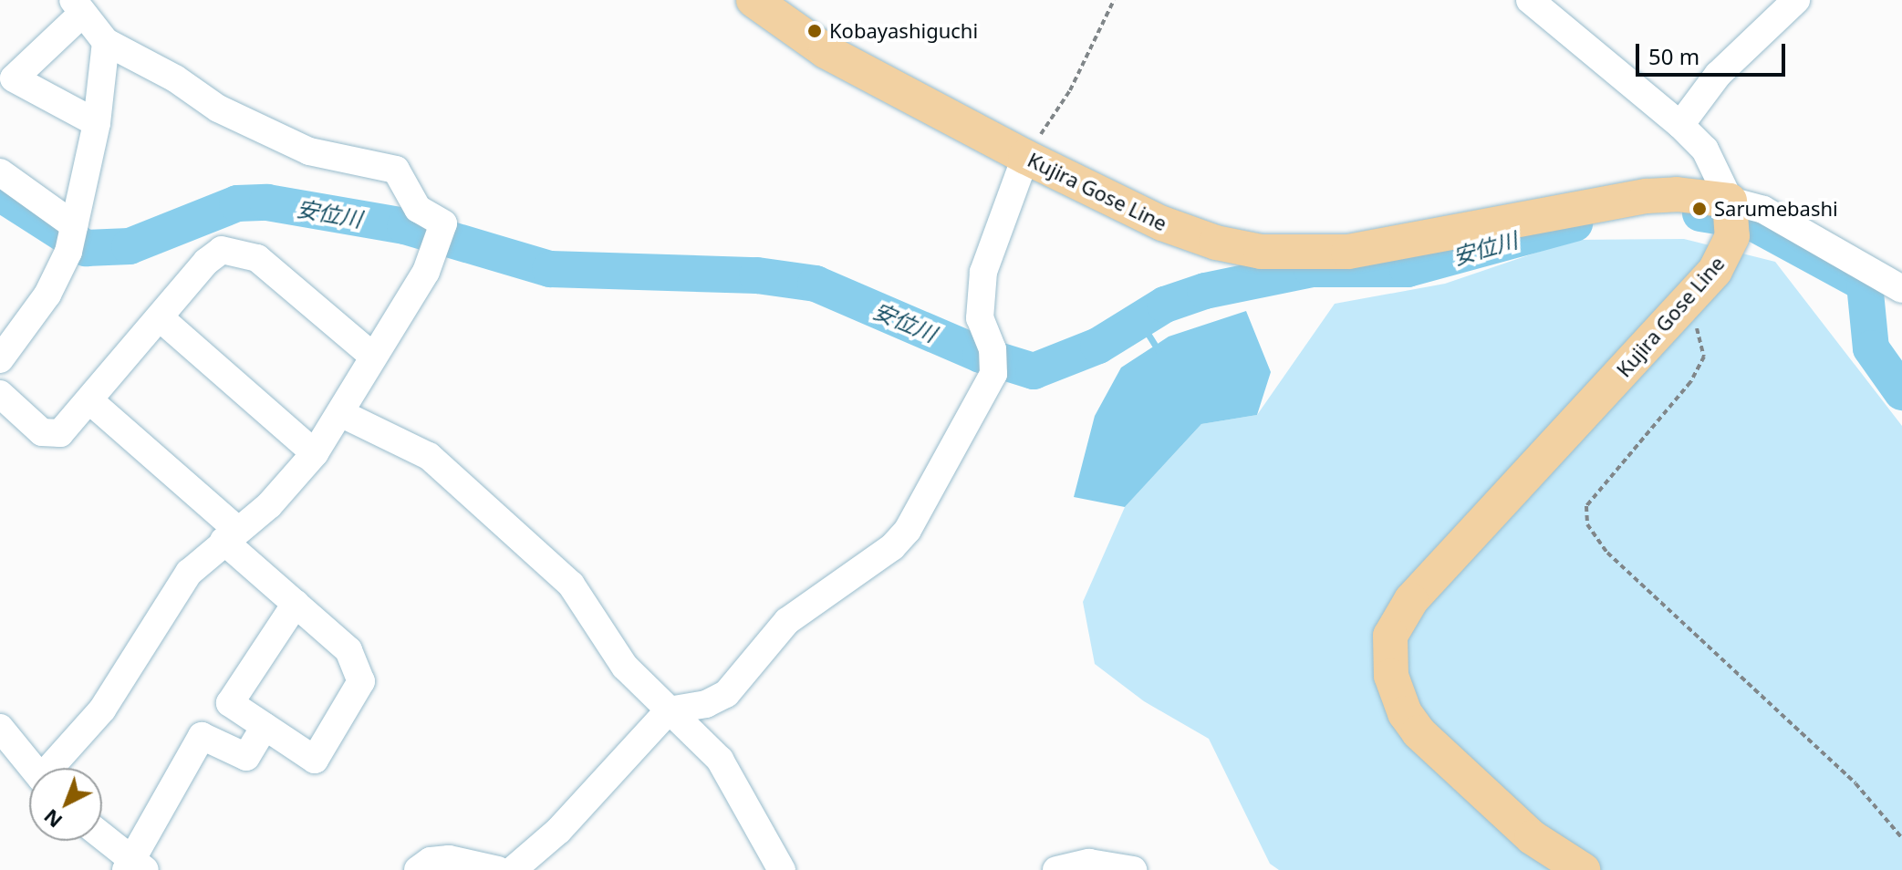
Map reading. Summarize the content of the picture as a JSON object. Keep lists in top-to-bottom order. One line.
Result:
{"streets":{"main road":["Kujira Gose Line"]},"water":["安位川"],"places":["Kobayashiguchi","Sarumebashi"],"scale_bar":"50 m","north":"bottom left"}
